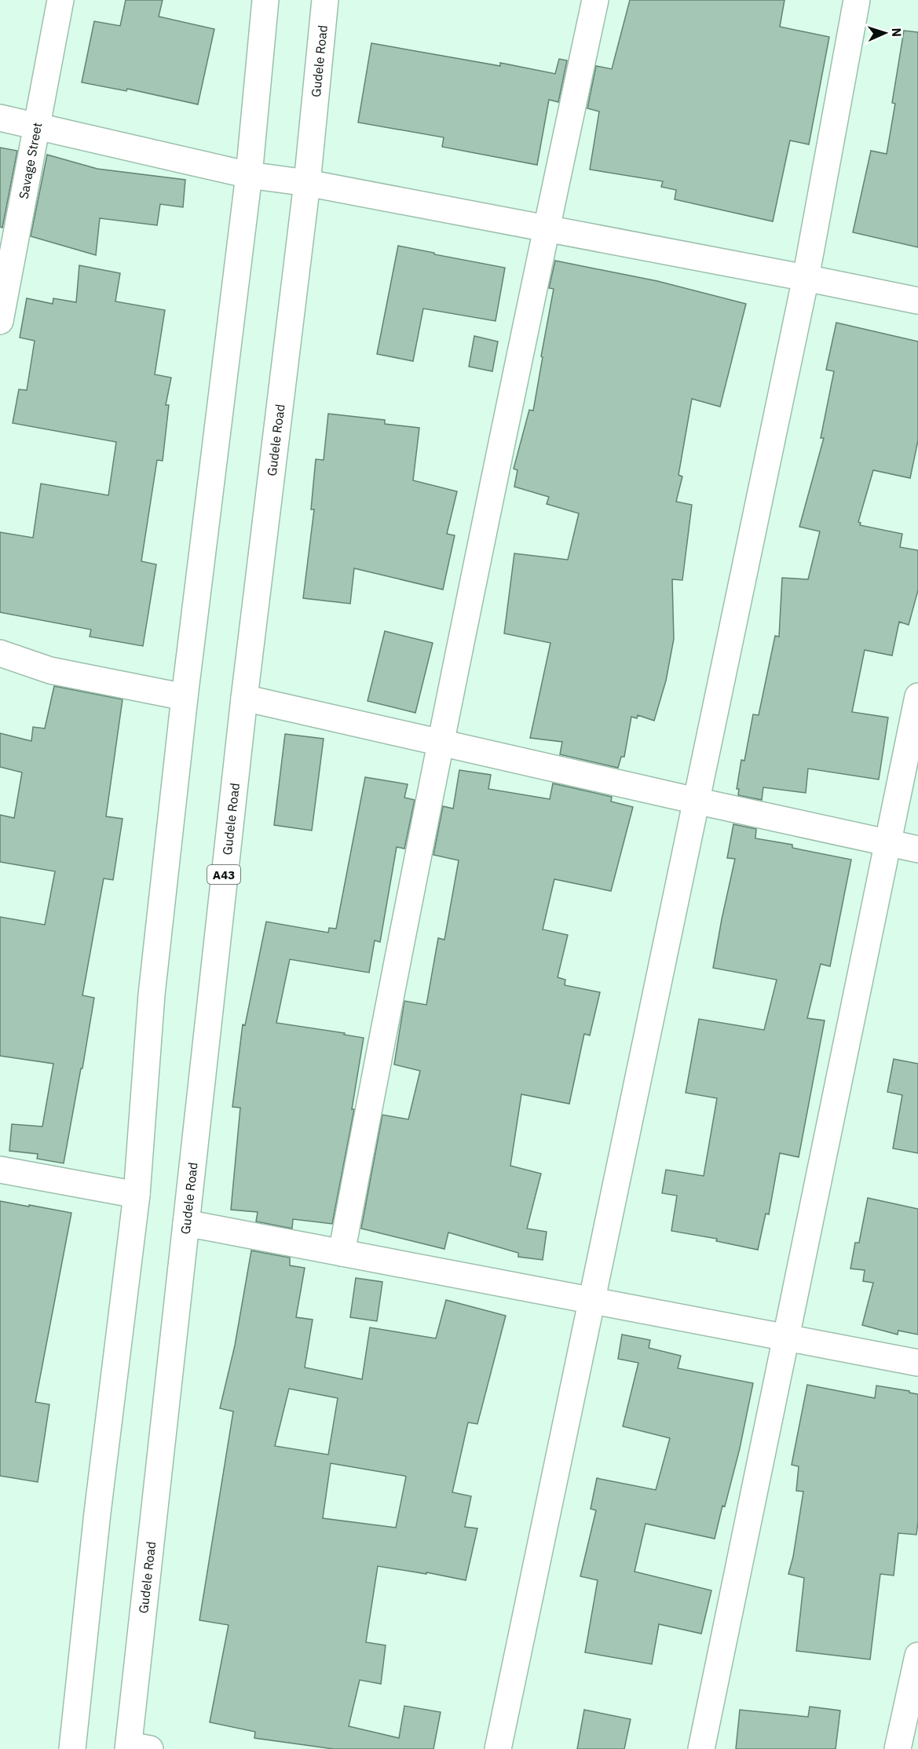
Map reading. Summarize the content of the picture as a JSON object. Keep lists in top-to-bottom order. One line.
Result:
{"streets":{"main road":["Gudele Road","Savage Street","A43"]},"north":"right"}
